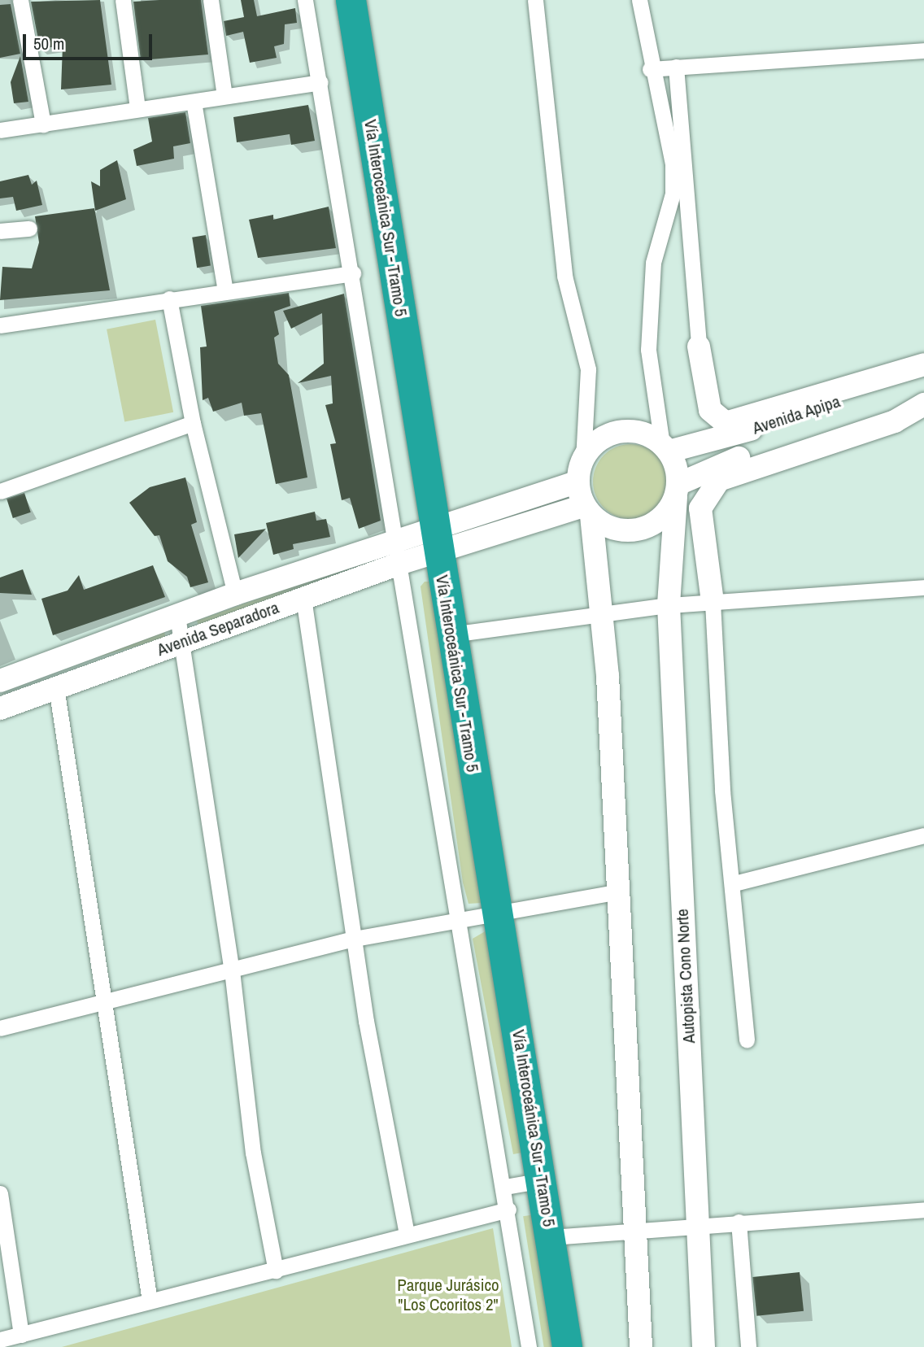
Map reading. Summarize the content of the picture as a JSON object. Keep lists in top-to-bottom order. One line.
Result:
{"streets":{"highway":["Vía Interoceánica Sur - Tramo 5"],"main road":["Avenida Apipa","Avenida Separadora","Autopista Cono Norte"]},"crossings":[["Vía Interoceánica Sur - Tramo 5","Avenida Separadora"],["Avenida Apipa","Autopista Cono Norte"]],"parks":["Parque Jurásico \"Los Ccoritos 2\""],"scale_bar":"50 m"}
